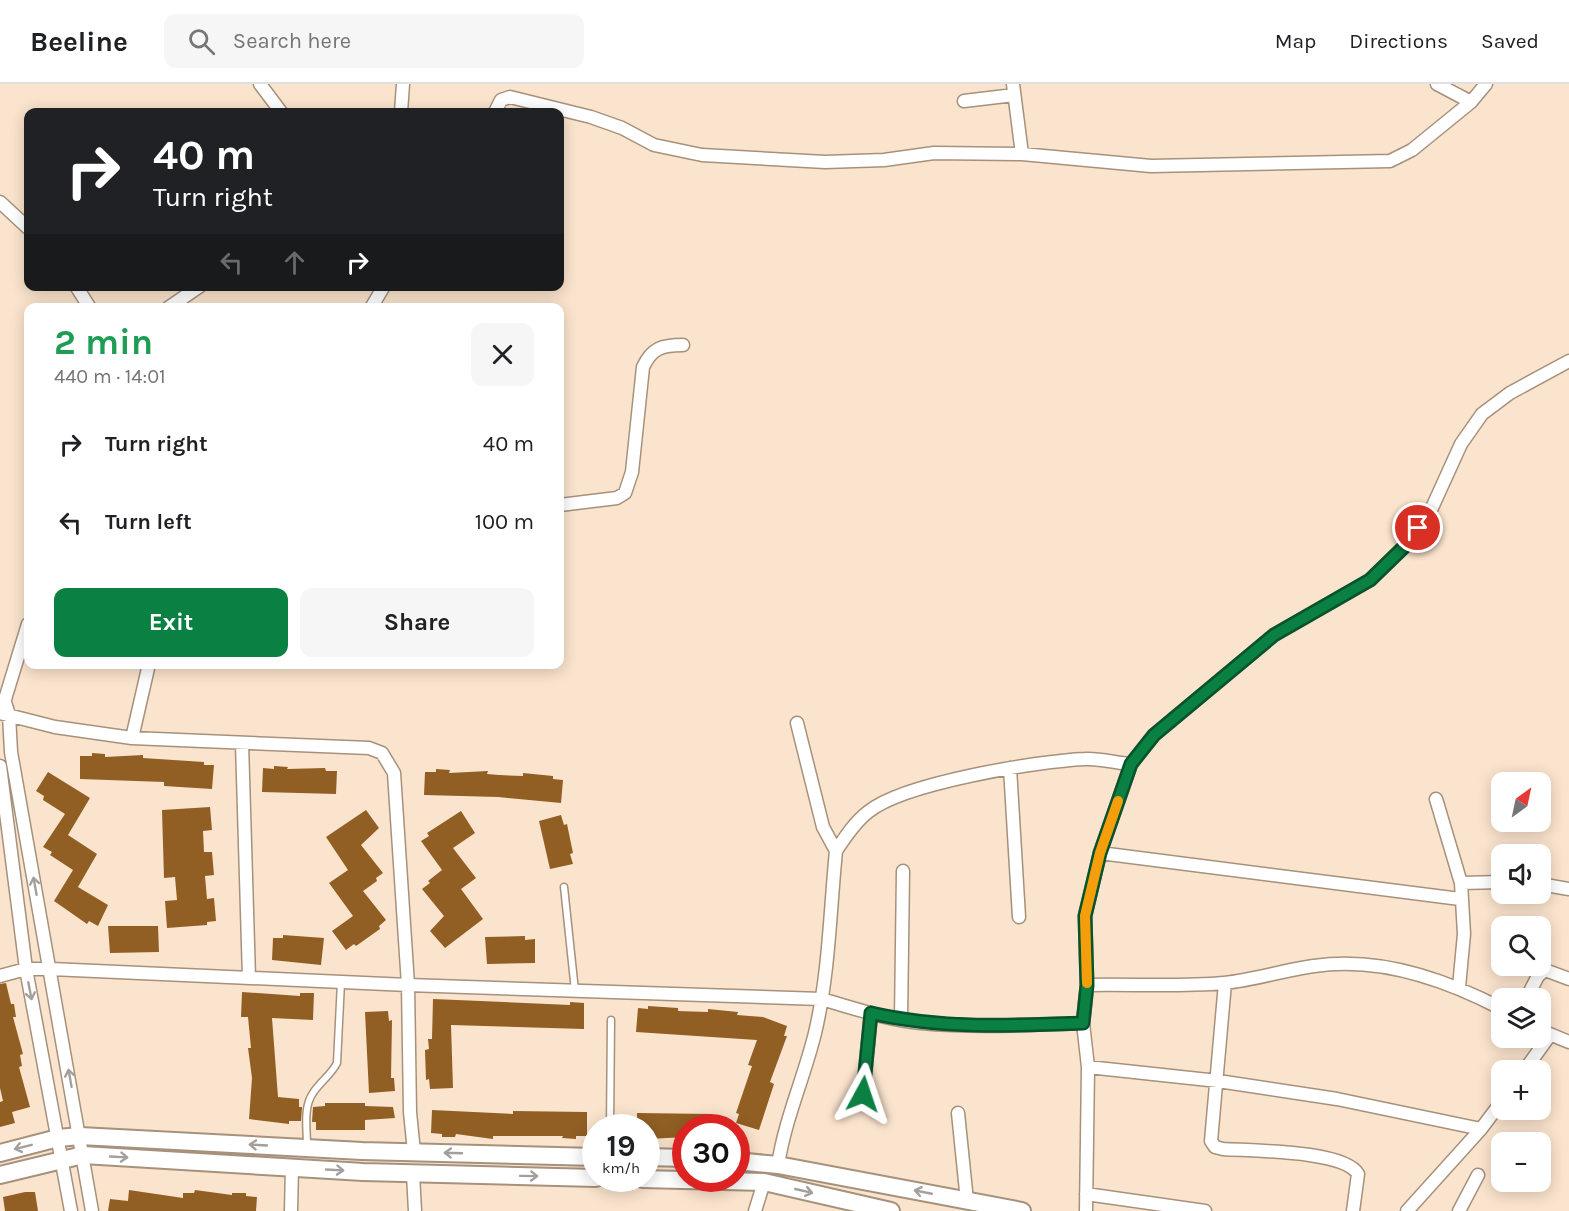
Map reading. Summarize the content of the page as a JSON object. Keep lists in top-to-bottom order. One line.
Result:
{"north":"top right","page":{"header":"Beeline","search":"Search here","nav":["Map","Directions","Saved"],"turn":["40 m","Turn right"],"heading":["2 min","440 m · 14:01"],"list":[{"name":"Turn right","value":"40 m"},{"name":"Turn left","value":"100 m"}],"buttons":["Exit","Share"],"map_buttons":["+","−"],"speed":"19 km/h","limit":"30"}}
